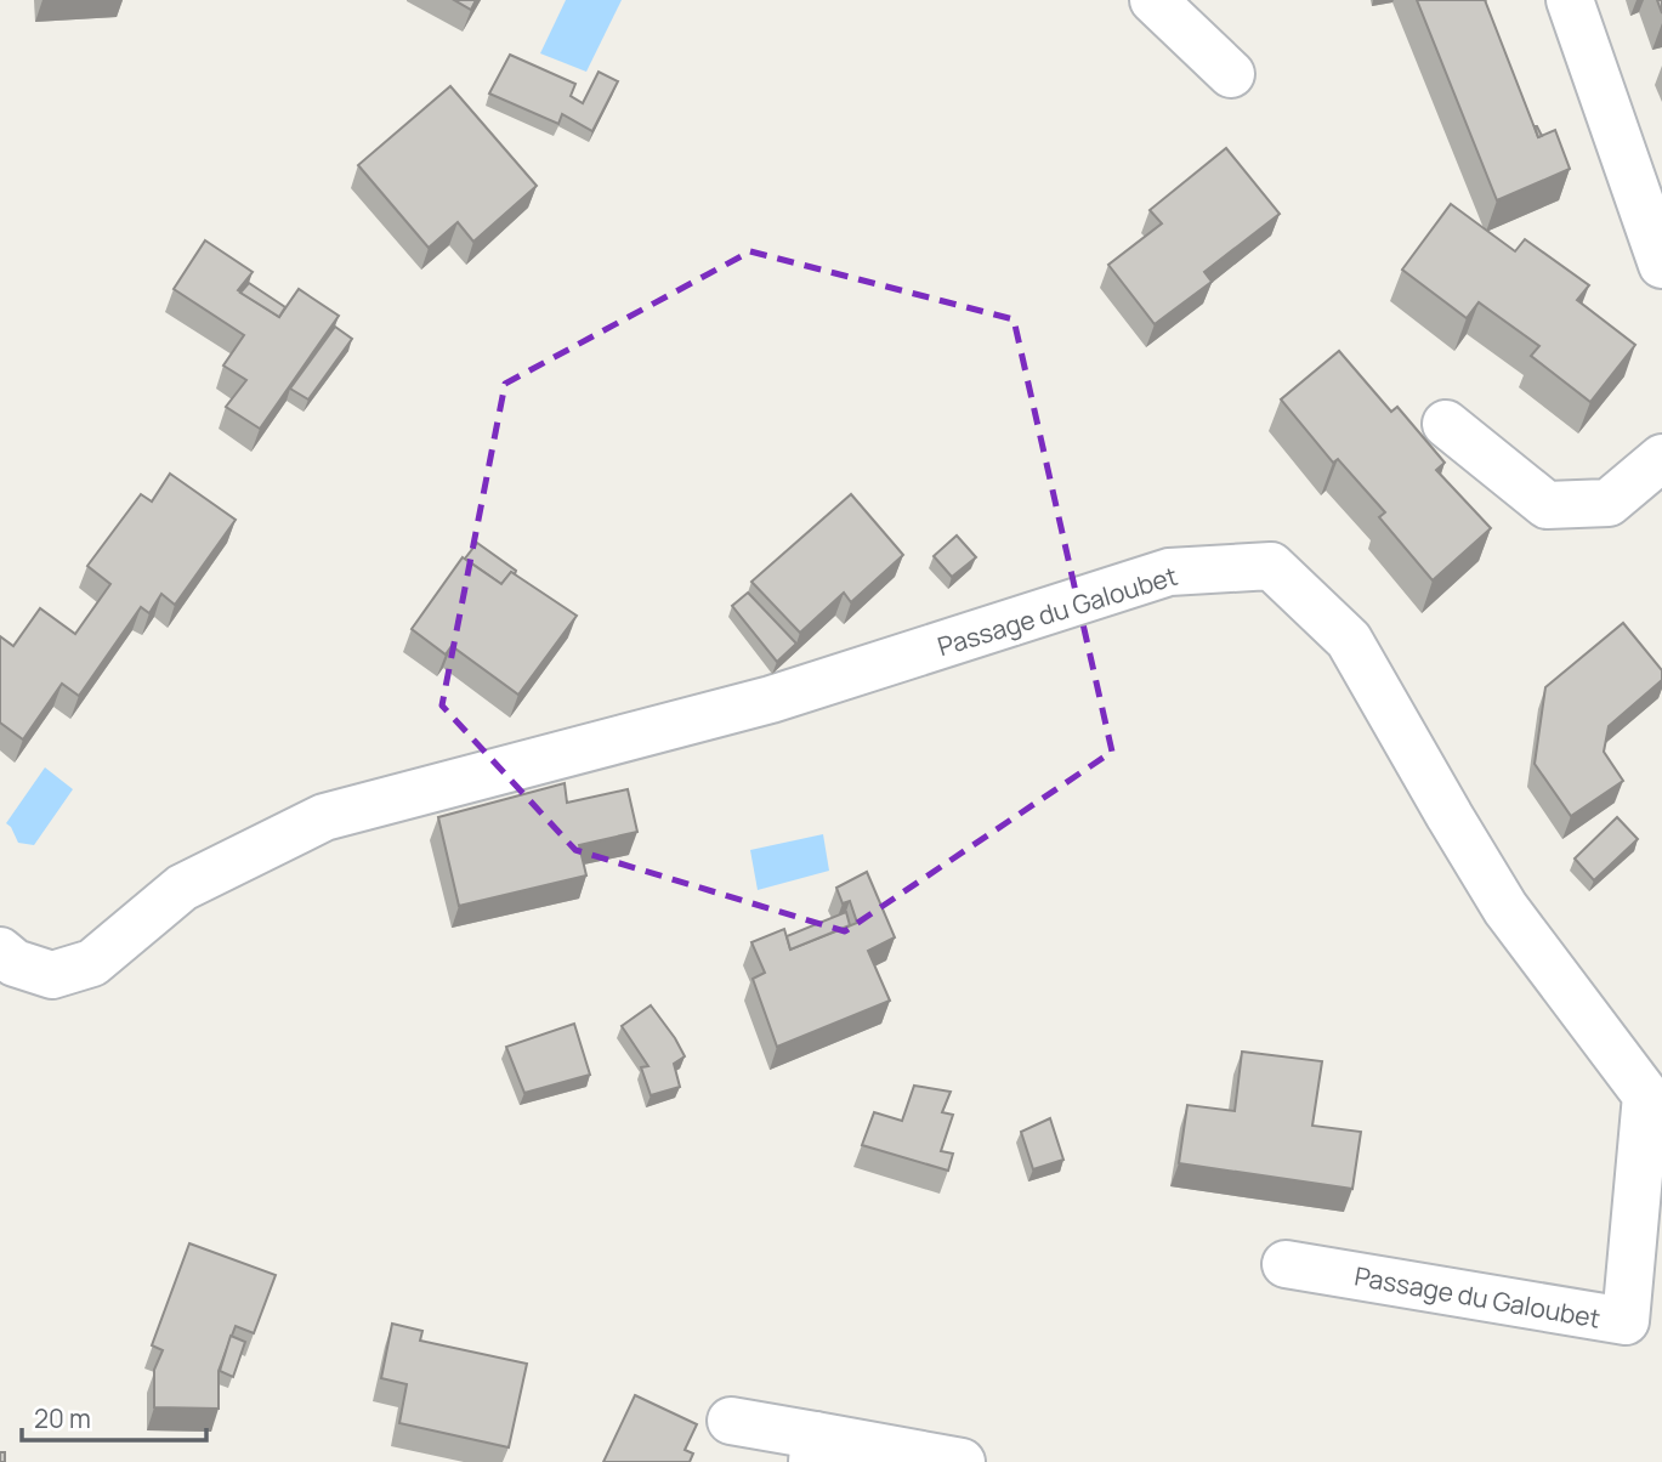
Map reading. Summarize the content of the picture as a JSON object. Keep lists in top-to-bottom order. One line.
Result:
{"streets":{"street":["Passage du Galoubet"]},"scale_bar":"20 m"}
